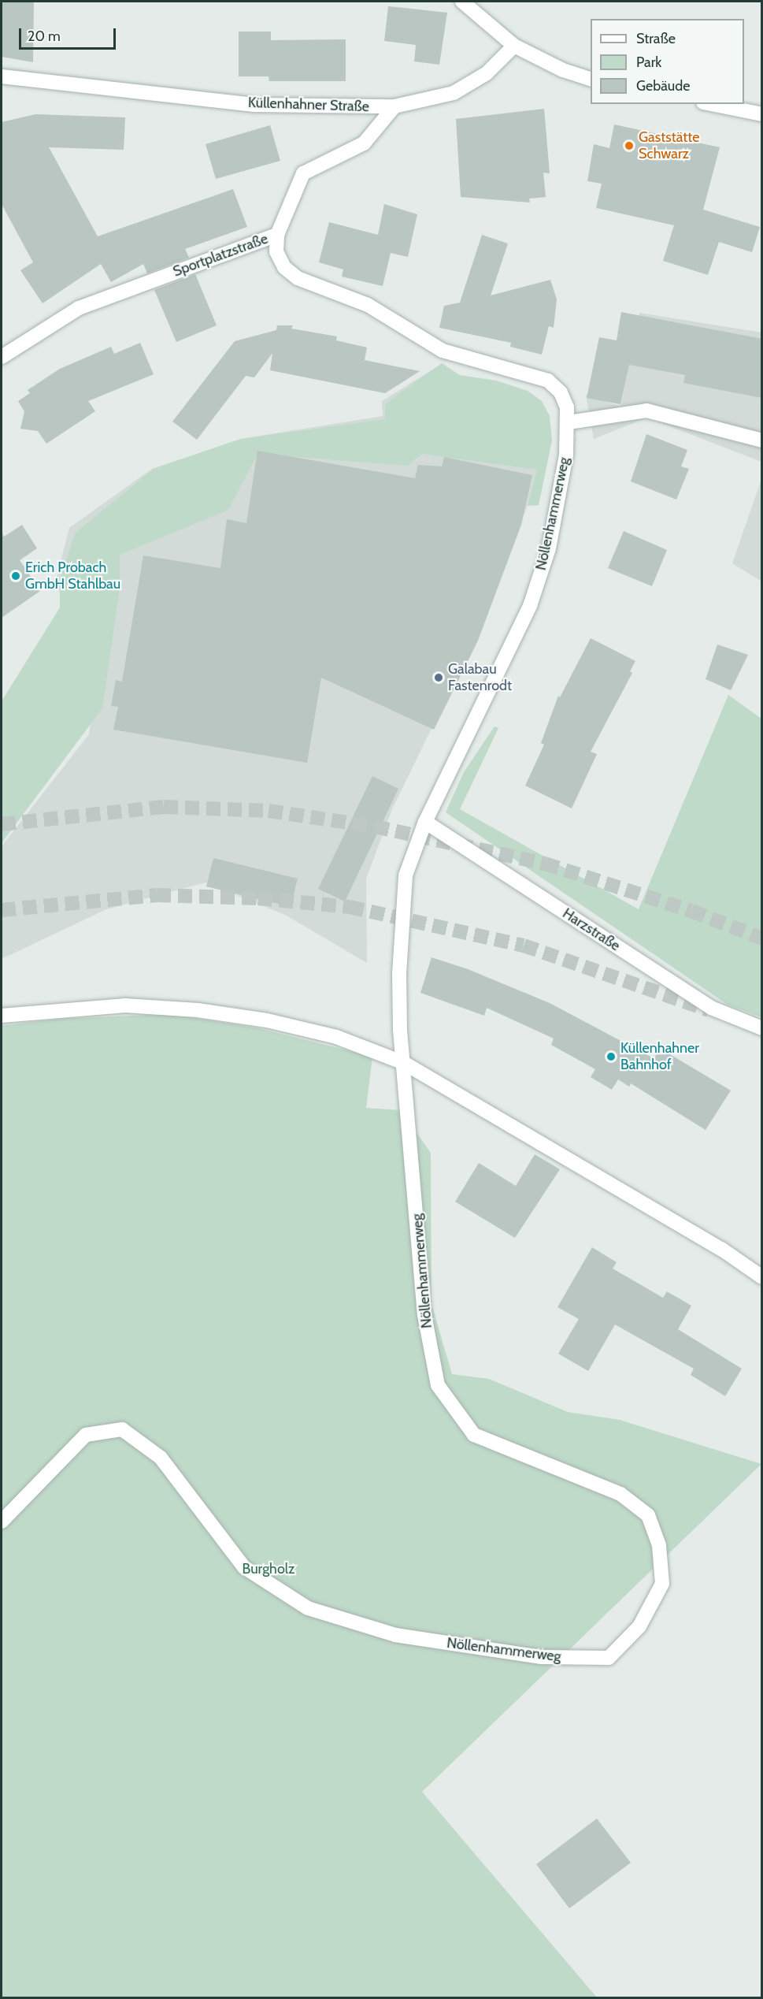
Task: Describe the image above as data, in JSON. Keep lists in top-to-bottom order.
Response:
{
  "streets": {
    "street": [
      "Küllenhahner Straße",
      "Sportplatzstraße",
      "Nöllenhammerweg",
      "Harzstraße"
    ]
  },
  "crossings": [
    ["Küllenhahner Straße", "Sportplatzstraße"],
    ["Sportplatzstraße", "Nöllenhammerweg"],
    ["Nöllenhammerweg", "Harzstraße"]
  ],
  "parks": ["Burgholz"],
  "places": [
    "Gaststätte Schwarz",
    "Erich Probach GmbH Stahlbau",
    "Galabau Fastenrodt",
    "Küllenhahner Bahnhof"
  ],
  "legend": ["Straße", "Park", "Gebäude"],
  "scale_bar": "20 m"
}
